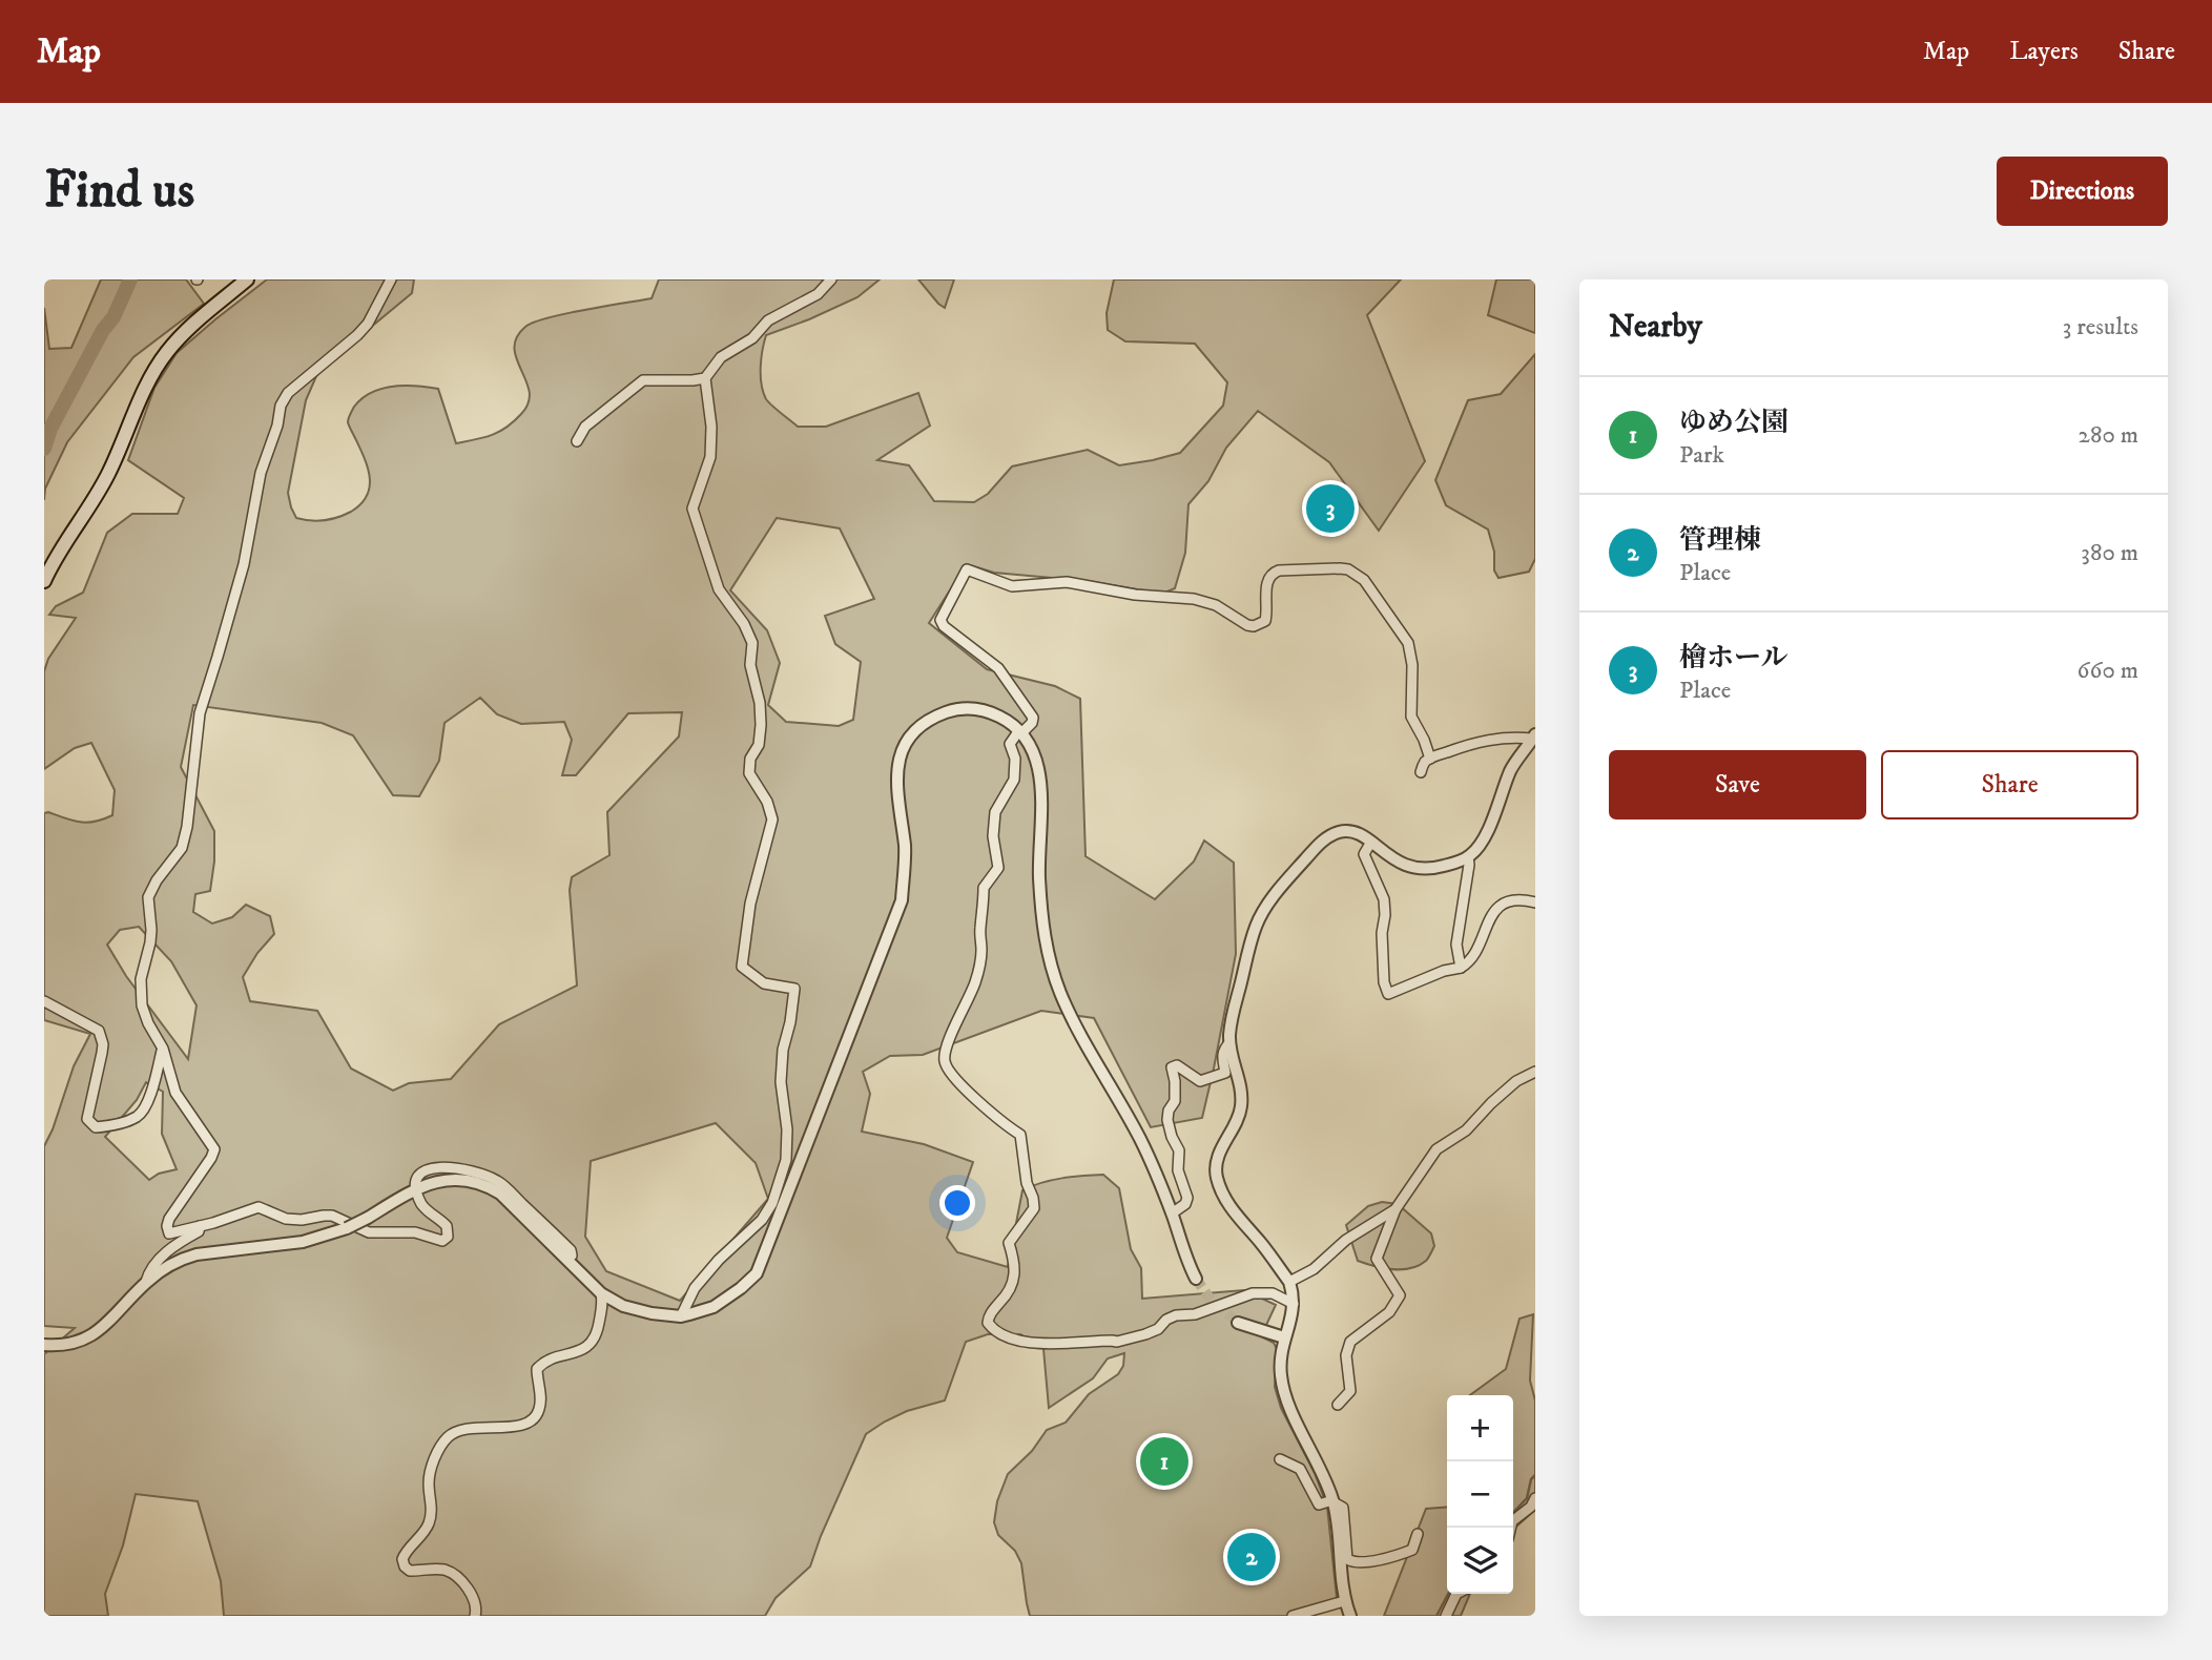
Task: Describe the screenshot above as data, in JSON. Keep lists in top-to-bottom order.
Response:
{
  "page": {
    "header": "Map",
    "nav": ["Map", "Layers", "Share"],
    "buttons": [
      "Directions",
      ["Save", "Share"]
    ],
    "title": "Find us",
    "heading": ["Nearby", "3 results"],
    "list": [
      {
        "mark": "1",
        "name": "ゆめ公園",
        "note": "Park",
        "value": "280 m"
      },
      {
        "mark": "2",
        "name": "管理棟",
        "note": "Place",
        "value": "380 m"
      },
      {
        "mark": "3",
        "name": "檜ホール",
        "note": "Place",
        "value": "660 m"
      }
    ],
    "pins": ["3", "1", "2"],
    "map_buttons": ["+", "−"]
  }
}
